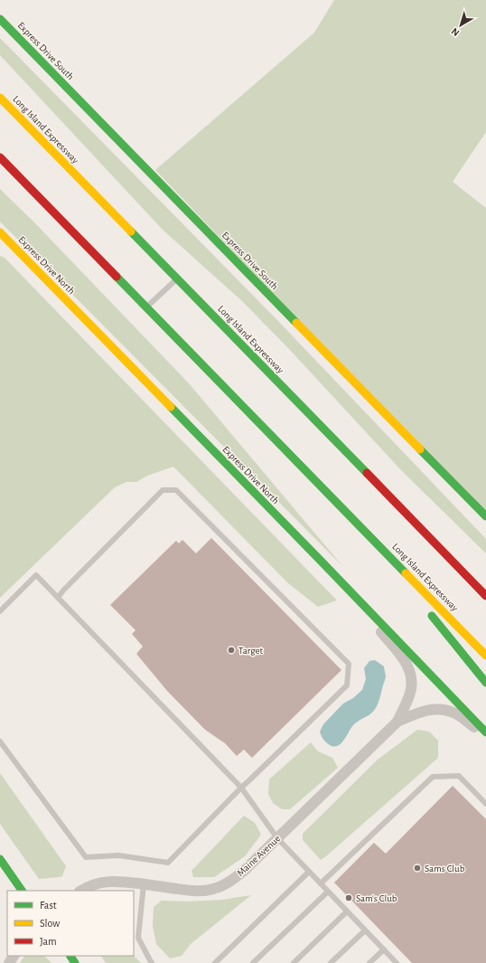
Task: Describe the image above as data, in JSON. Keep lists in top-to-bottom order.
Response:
{
  "streets": {
    "main road": ["Express Drive South", "Long Island Expressway", "Express Drive North"],
    "street": ["Maine Avenue"]
  },
  "places": ["Target", "Sams Club", "Sam's Club"],
  "legend": ["Fast", "Slow", "Jam"],
  "north": "bottom left"
}
